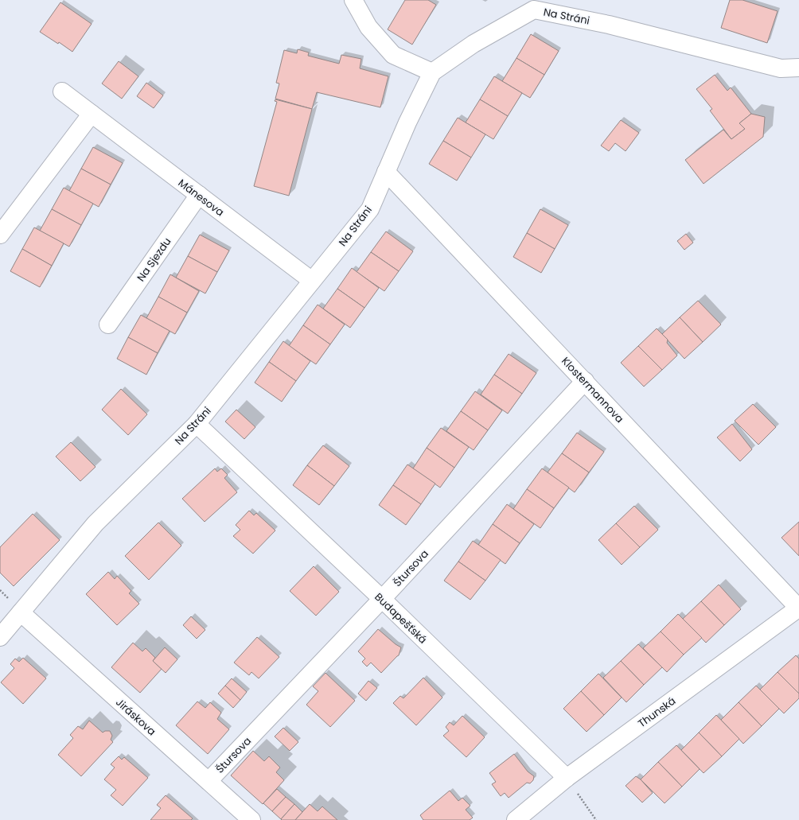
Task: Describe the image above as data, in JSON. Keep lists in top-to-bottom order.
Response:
{
  "streets": {
    "street": [
      "Na Stráni",
      "Mánesova",
      "Na Sjezdu",
      "Klostermannova",
      "Štursova",
      "Budapešťská",
      "Thunská",
      "Jiráskova"
    ]
  },
  "crossings": [
    ["Na Stráni", "Mánesova"],
    ["Na Stráni", "Klostermannova"],
    ["Na Stráni", "Budapešťská"],
    ["Na Stráni", "Jiráskova"],
    ["Mánesova", "Na Sjezdu"],
    ["Klostermannova", "Štursova"],
    ["Klostermannova", "Thunská"],
    ["Štursova", "Budapešťská"],
    ["Štursova", "Jiráskova"],
    ["Budapešťská", "Thunská"]
  ]
}
